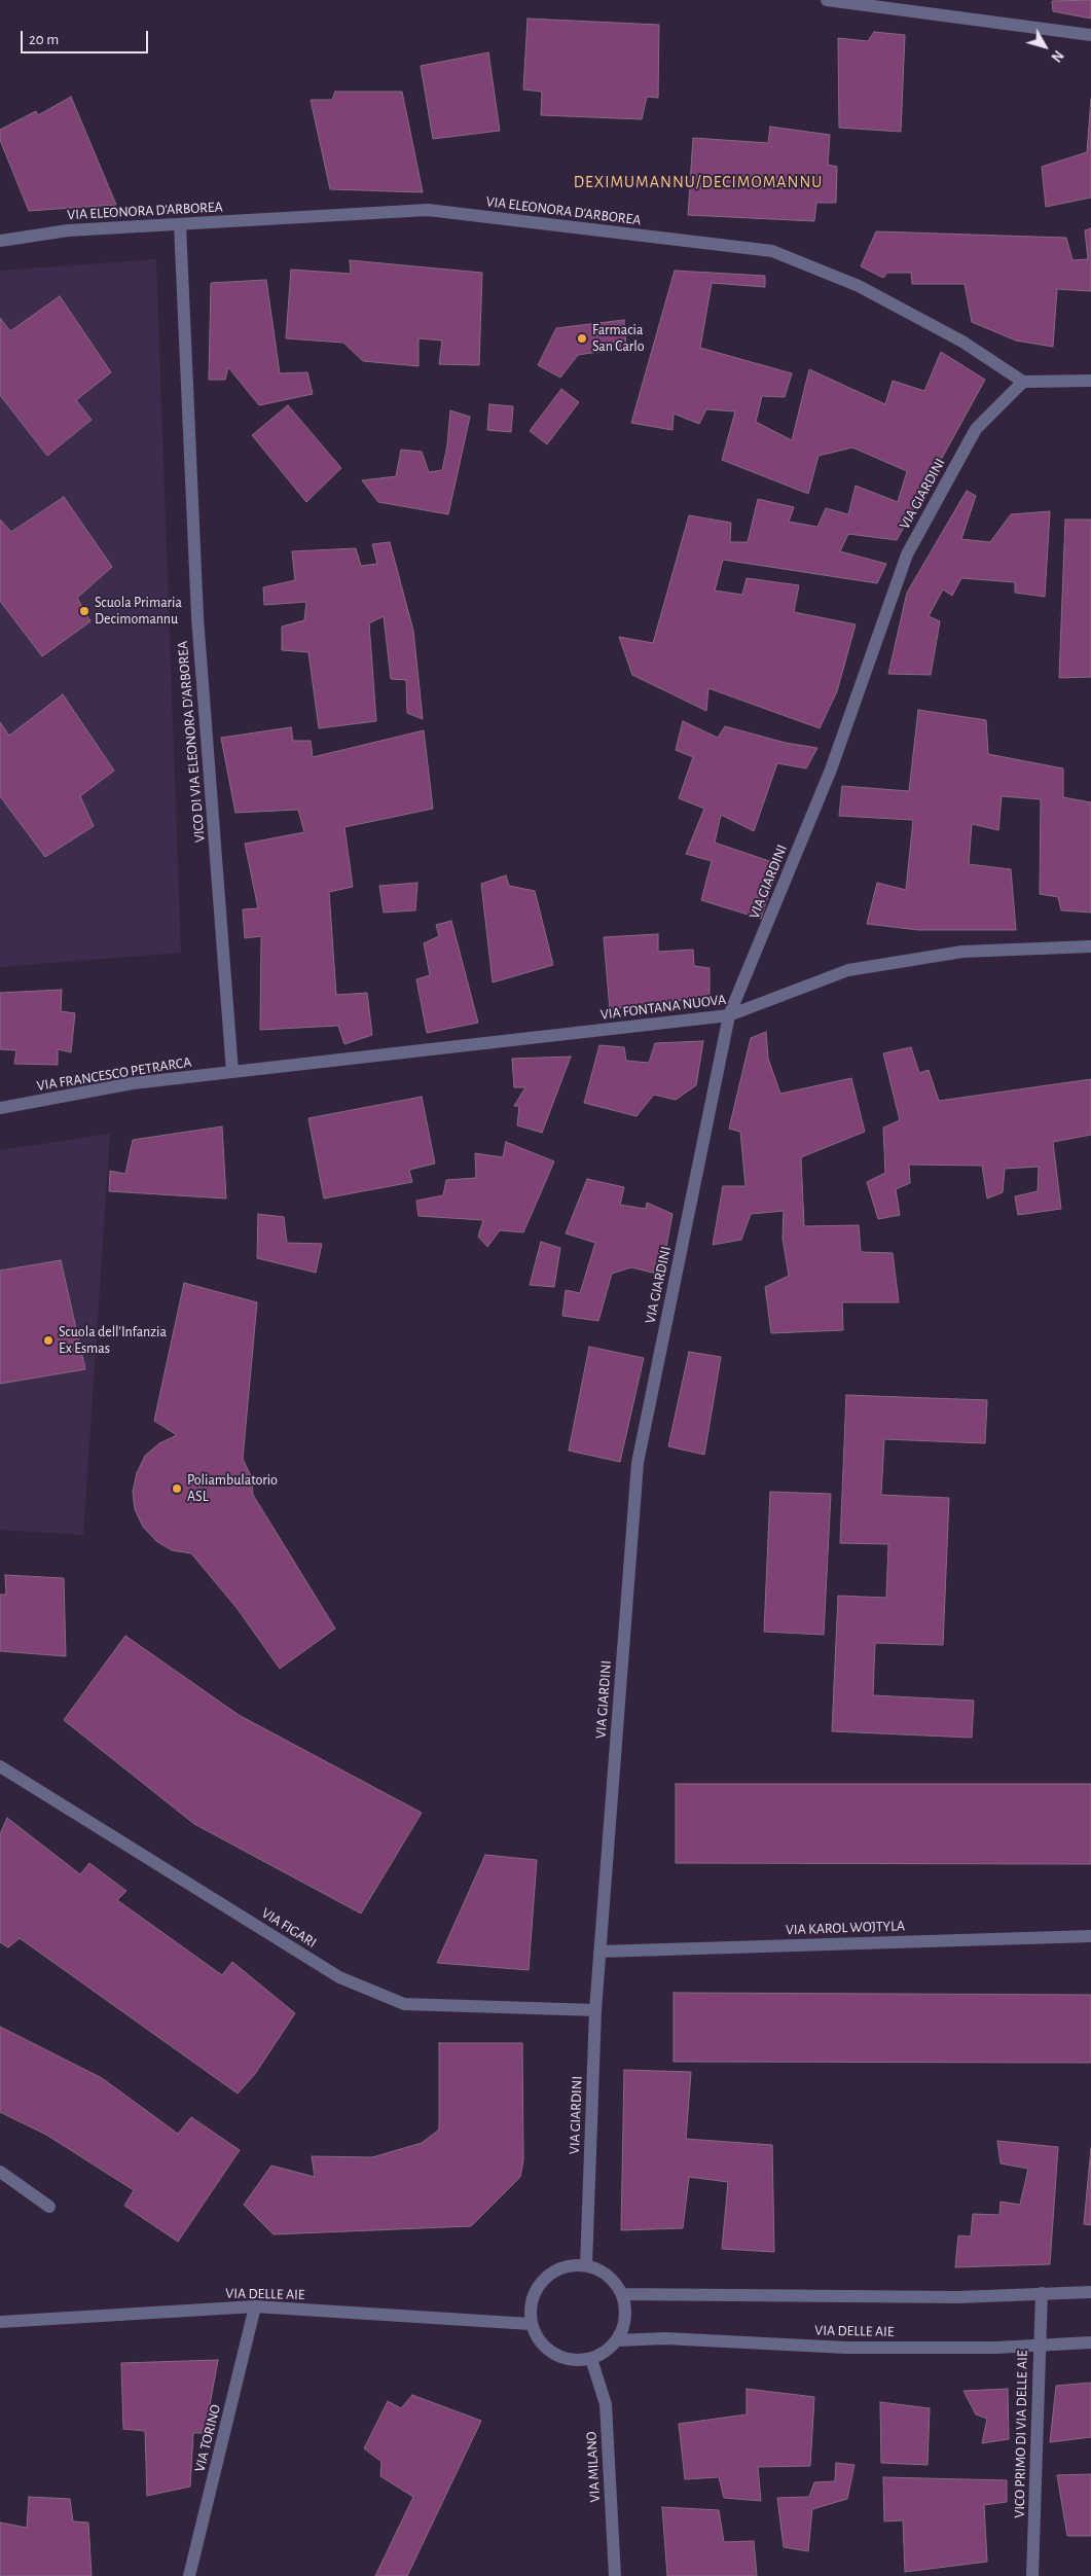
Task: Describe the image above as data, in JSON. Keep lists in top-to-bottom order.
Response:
{
  "streets": {
    "street": [
      "VIA ELEONORA D'ARBOREA",
      "VIA GIARDINI",
      "VICO DI VIA ELEONORA D'ARBOREA",
      "VIA FONTANA NUOVA",
      "VIA FRANCESCO PETRARCA",
      "VIA FIGARI",
      "VIA KAROL WOJTYLA",
      "VIA DELLE AIE",
      "VICO PRIMO DI VIA DELLE AIE",
      "VIA TORINO",
      "VIA MILANO"
    ]
  },
  "crossings": [
    ["VIA ELEONORA D'ARBOREA", "VIA GIARDINI"],
    ["VIA ELEONORA D'ARBOREA", "VICO DI VIA ELEONORA D'ARBOREA"],
    ["VIA GIARDINI", "VIA FONTANA NUOVA"],
    ["VIA GIARDINI", "VIA FIGARI"],
    ["VIA GIARDINI", "VIA KAROL WOJTYLA"],
    ["VIA GIARDINI", "VIA DELLE AIE"],
    ["VIA GIARDINI", "VIA MILANO"],
    ["VICO DI VIA ELEONORA D'ARBOREA", "VIA FONTANA NUOVA"],
    ["VICO DI VIA ELEONORA D'ARBOREA", "VIA FRANCESCO PETRARCA"],
    ["VIA FONTANA NUOVA", "VIA FRANCESCO PETRARCA"],
    ["VIA DELLE AIE", "VICO PRIMO DI VIA DELLE AIE"],
    ["VIA DELLE AIE", "VIA TORINO"],
    ["VIA DELLE AIE", "VIA MILANO"]
  ],
  "districts": ["DEXIMUMANNU/DECIMOMANNU"],
  "places": [
    "Farmacia San Carlo",
    "Scuola Primaria Decimomannu",
    "Scuola dell'Infanzia Ex Esmas",
    "Poliambulatorio ASL"
  ],
  "scale_bar": "20 m",
  "north": "bottom right"
}
